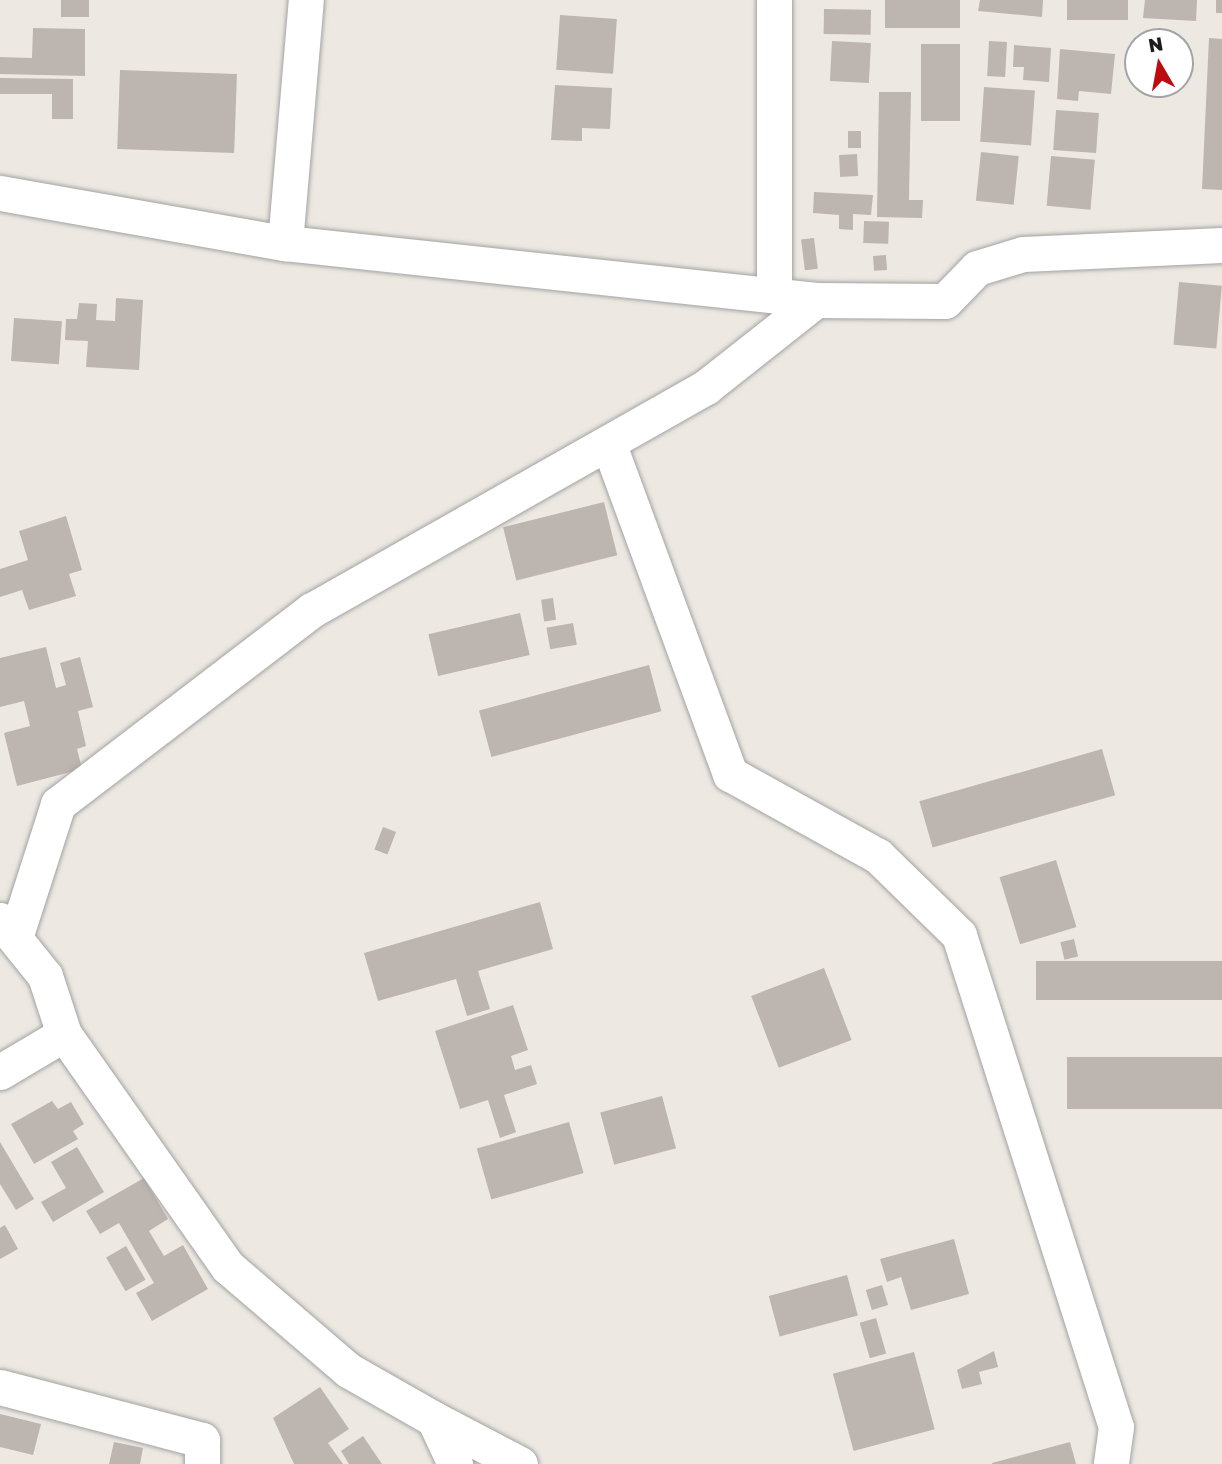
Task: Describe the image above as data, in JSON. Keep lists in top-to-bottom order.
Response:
{
  "north": "top"
}
